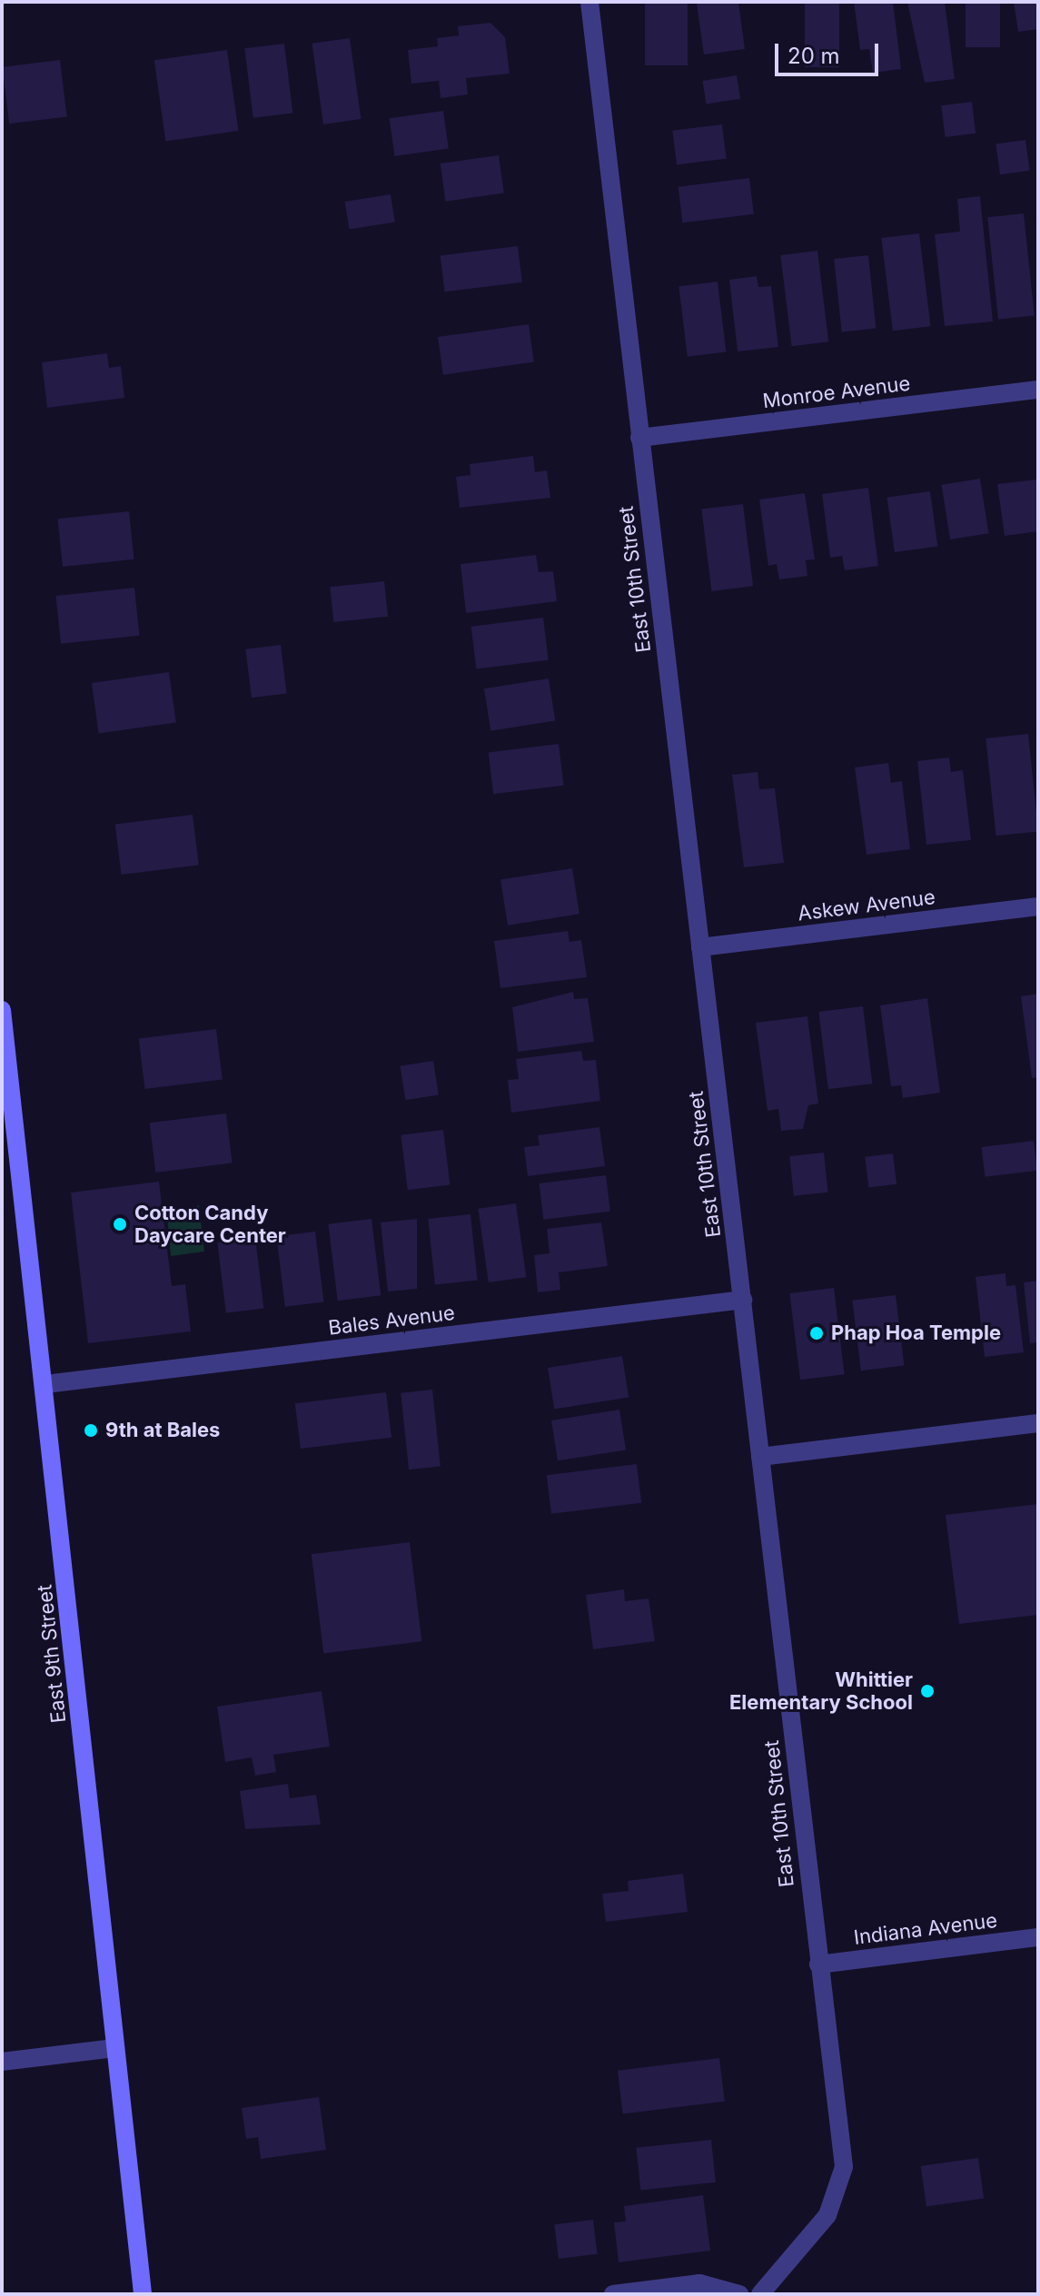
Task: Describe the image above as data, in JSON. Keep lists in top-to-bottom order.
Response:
{
  "streets": {
    "main road": ["East 9th Street"],
    "street": [
      "Monroe Avenue",
      "East 10th Street",
      "Askew Avenue",
      "Bales Avenue",
      "Indiana Avenue"
    ]
  },
  "crossings": [
    ["Monroe Avenue", "East 10th Street"],
    ["East 10th Street", "Askew Avenue"],
    ["East 10th Street", "Bales Avenue"],
    ["East 10th Street", "Indiana Avenue"],
    ["Bales Avenue", "East 9th Street"]
  ],
  "places": [
    "Cotton Candy Daycare Center",
    "Phap Hoa Temple",
    "9th at Bales",
    "Whittier Elementary School"
  ],
  "scale_bar": "20 m"
}
